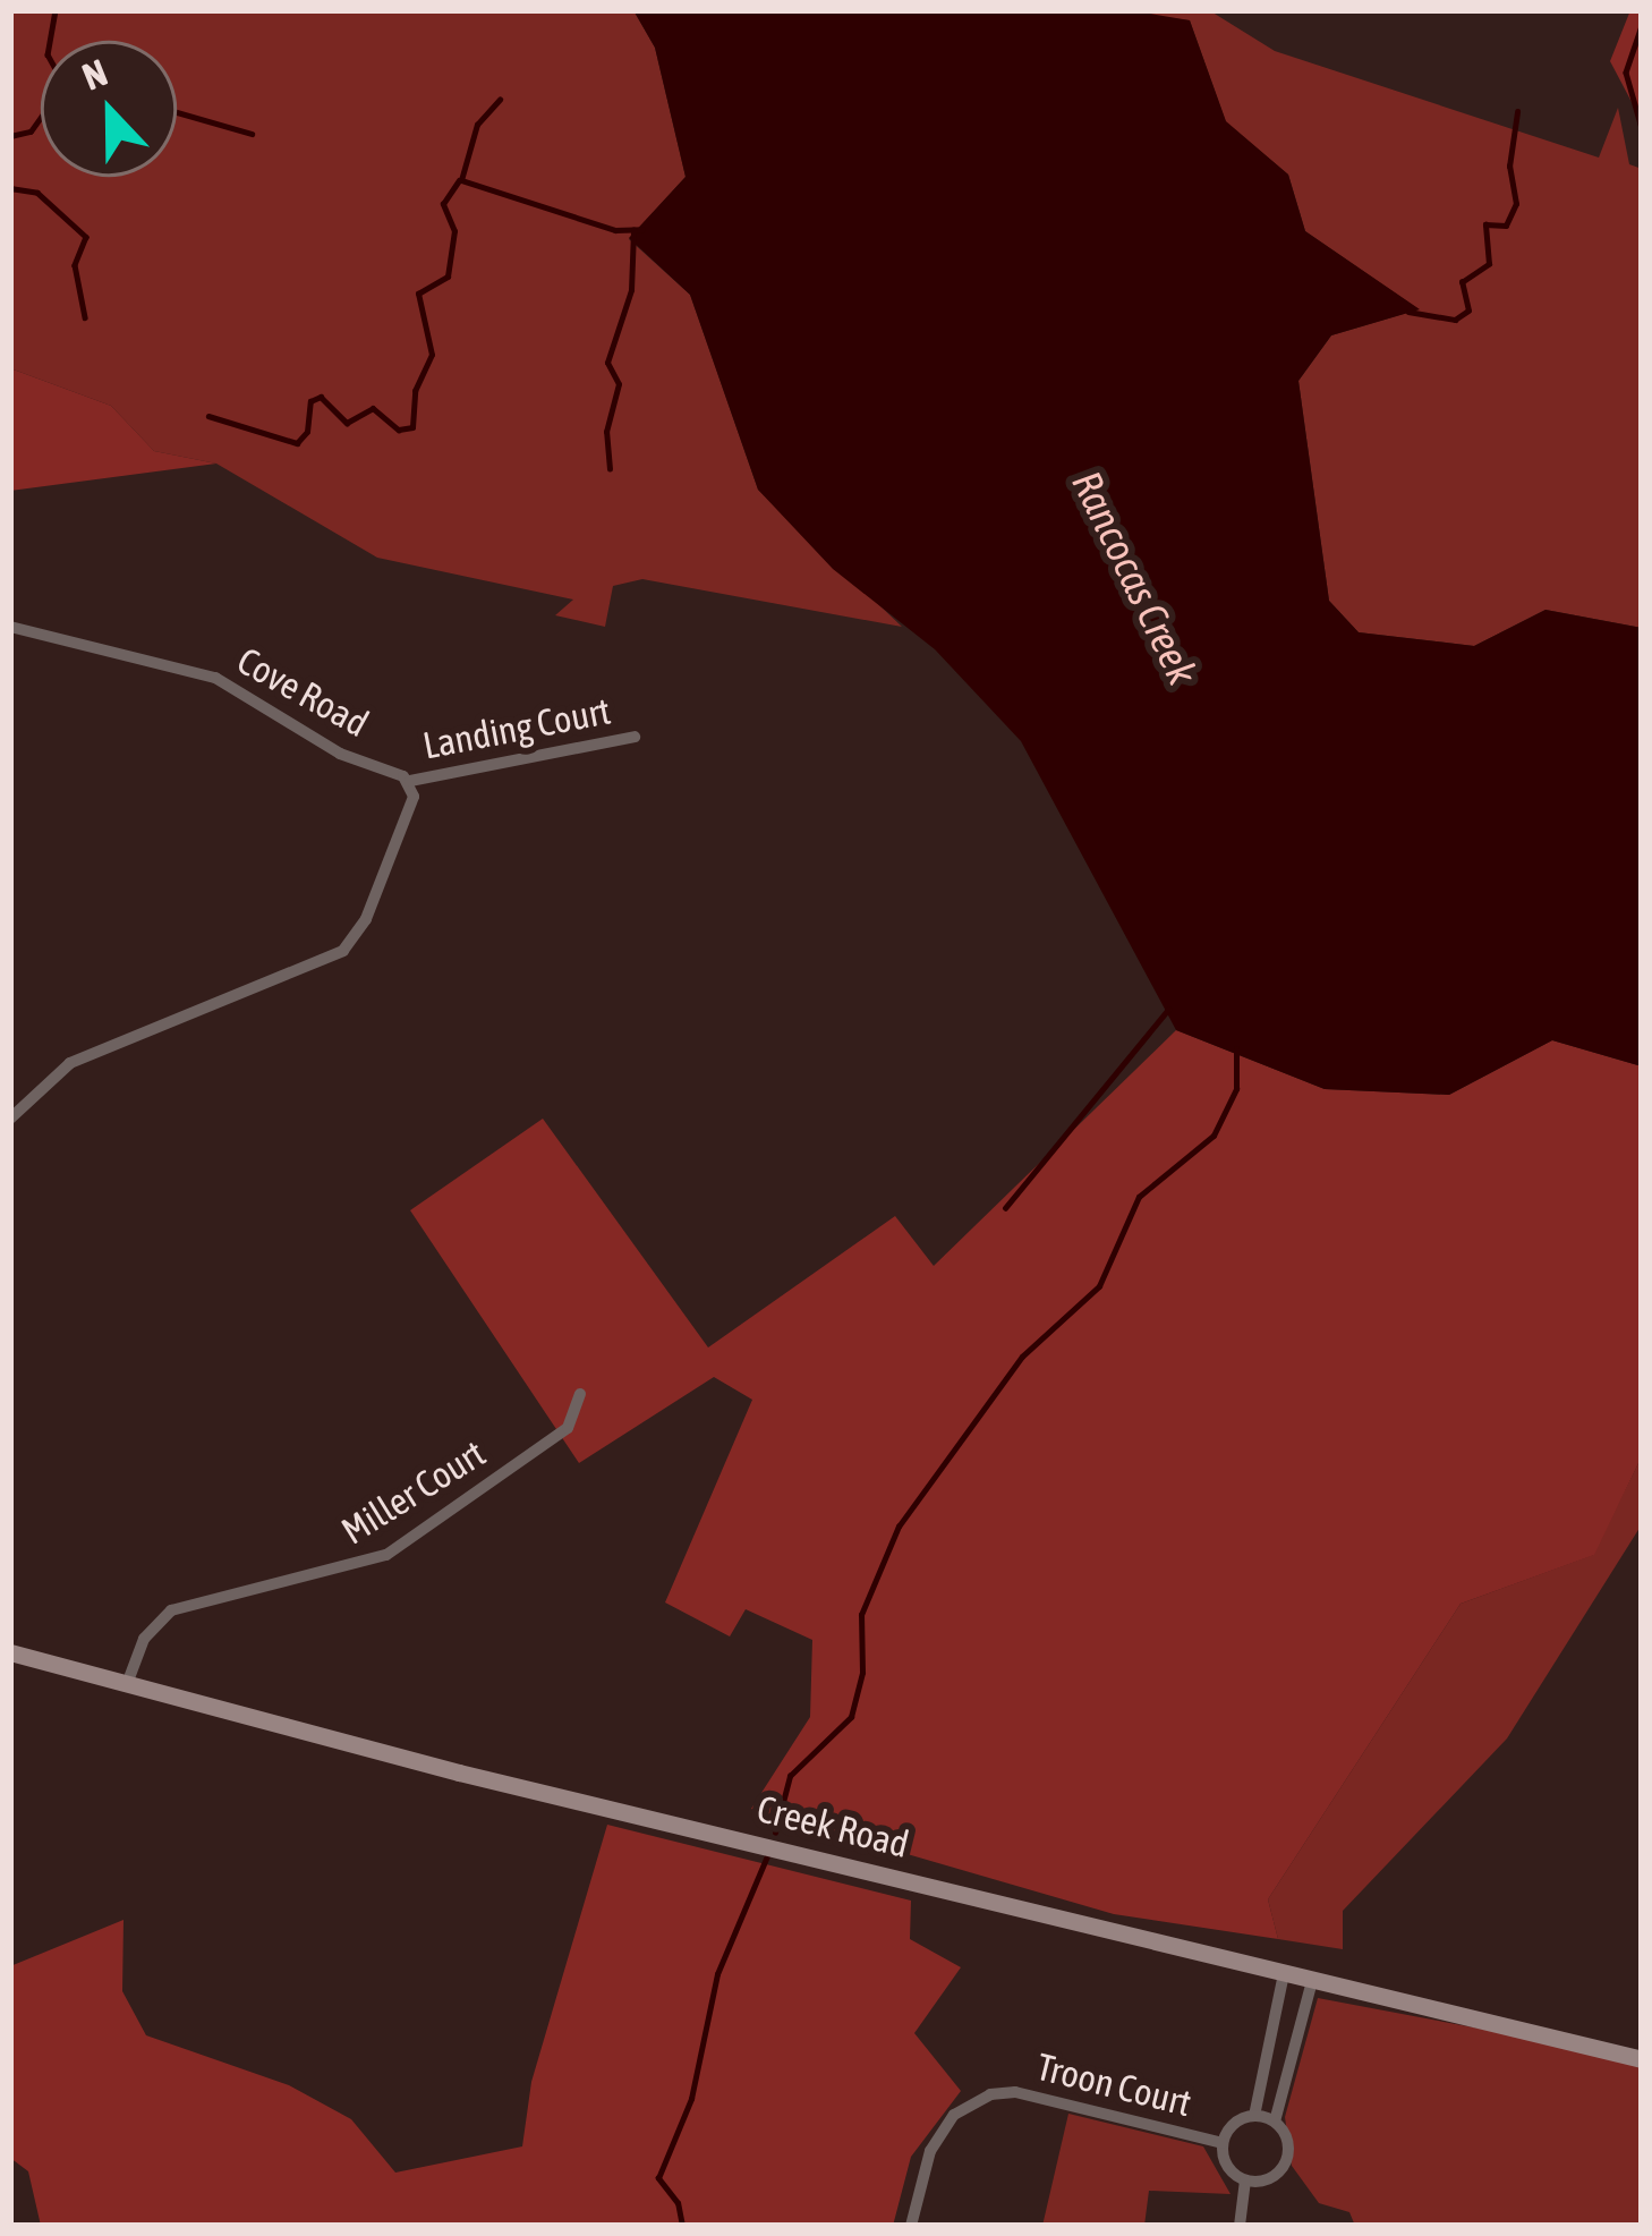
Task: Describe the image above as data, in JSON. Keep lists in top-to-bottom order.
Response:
{
  "streets": {
    "main road": ["Creek Road"],
    "street": [
      "Cove Road",
      "Landing Court",
      "Miller Court",
      "Troon Court"
    ]
  },
  "crossings": [
    ["Cove Road", "Landing Court"],
    ["Miller Court", "Creek Road"]
  ],
  "water": ["Rancocas Creek"],
  "north": "top"
}
